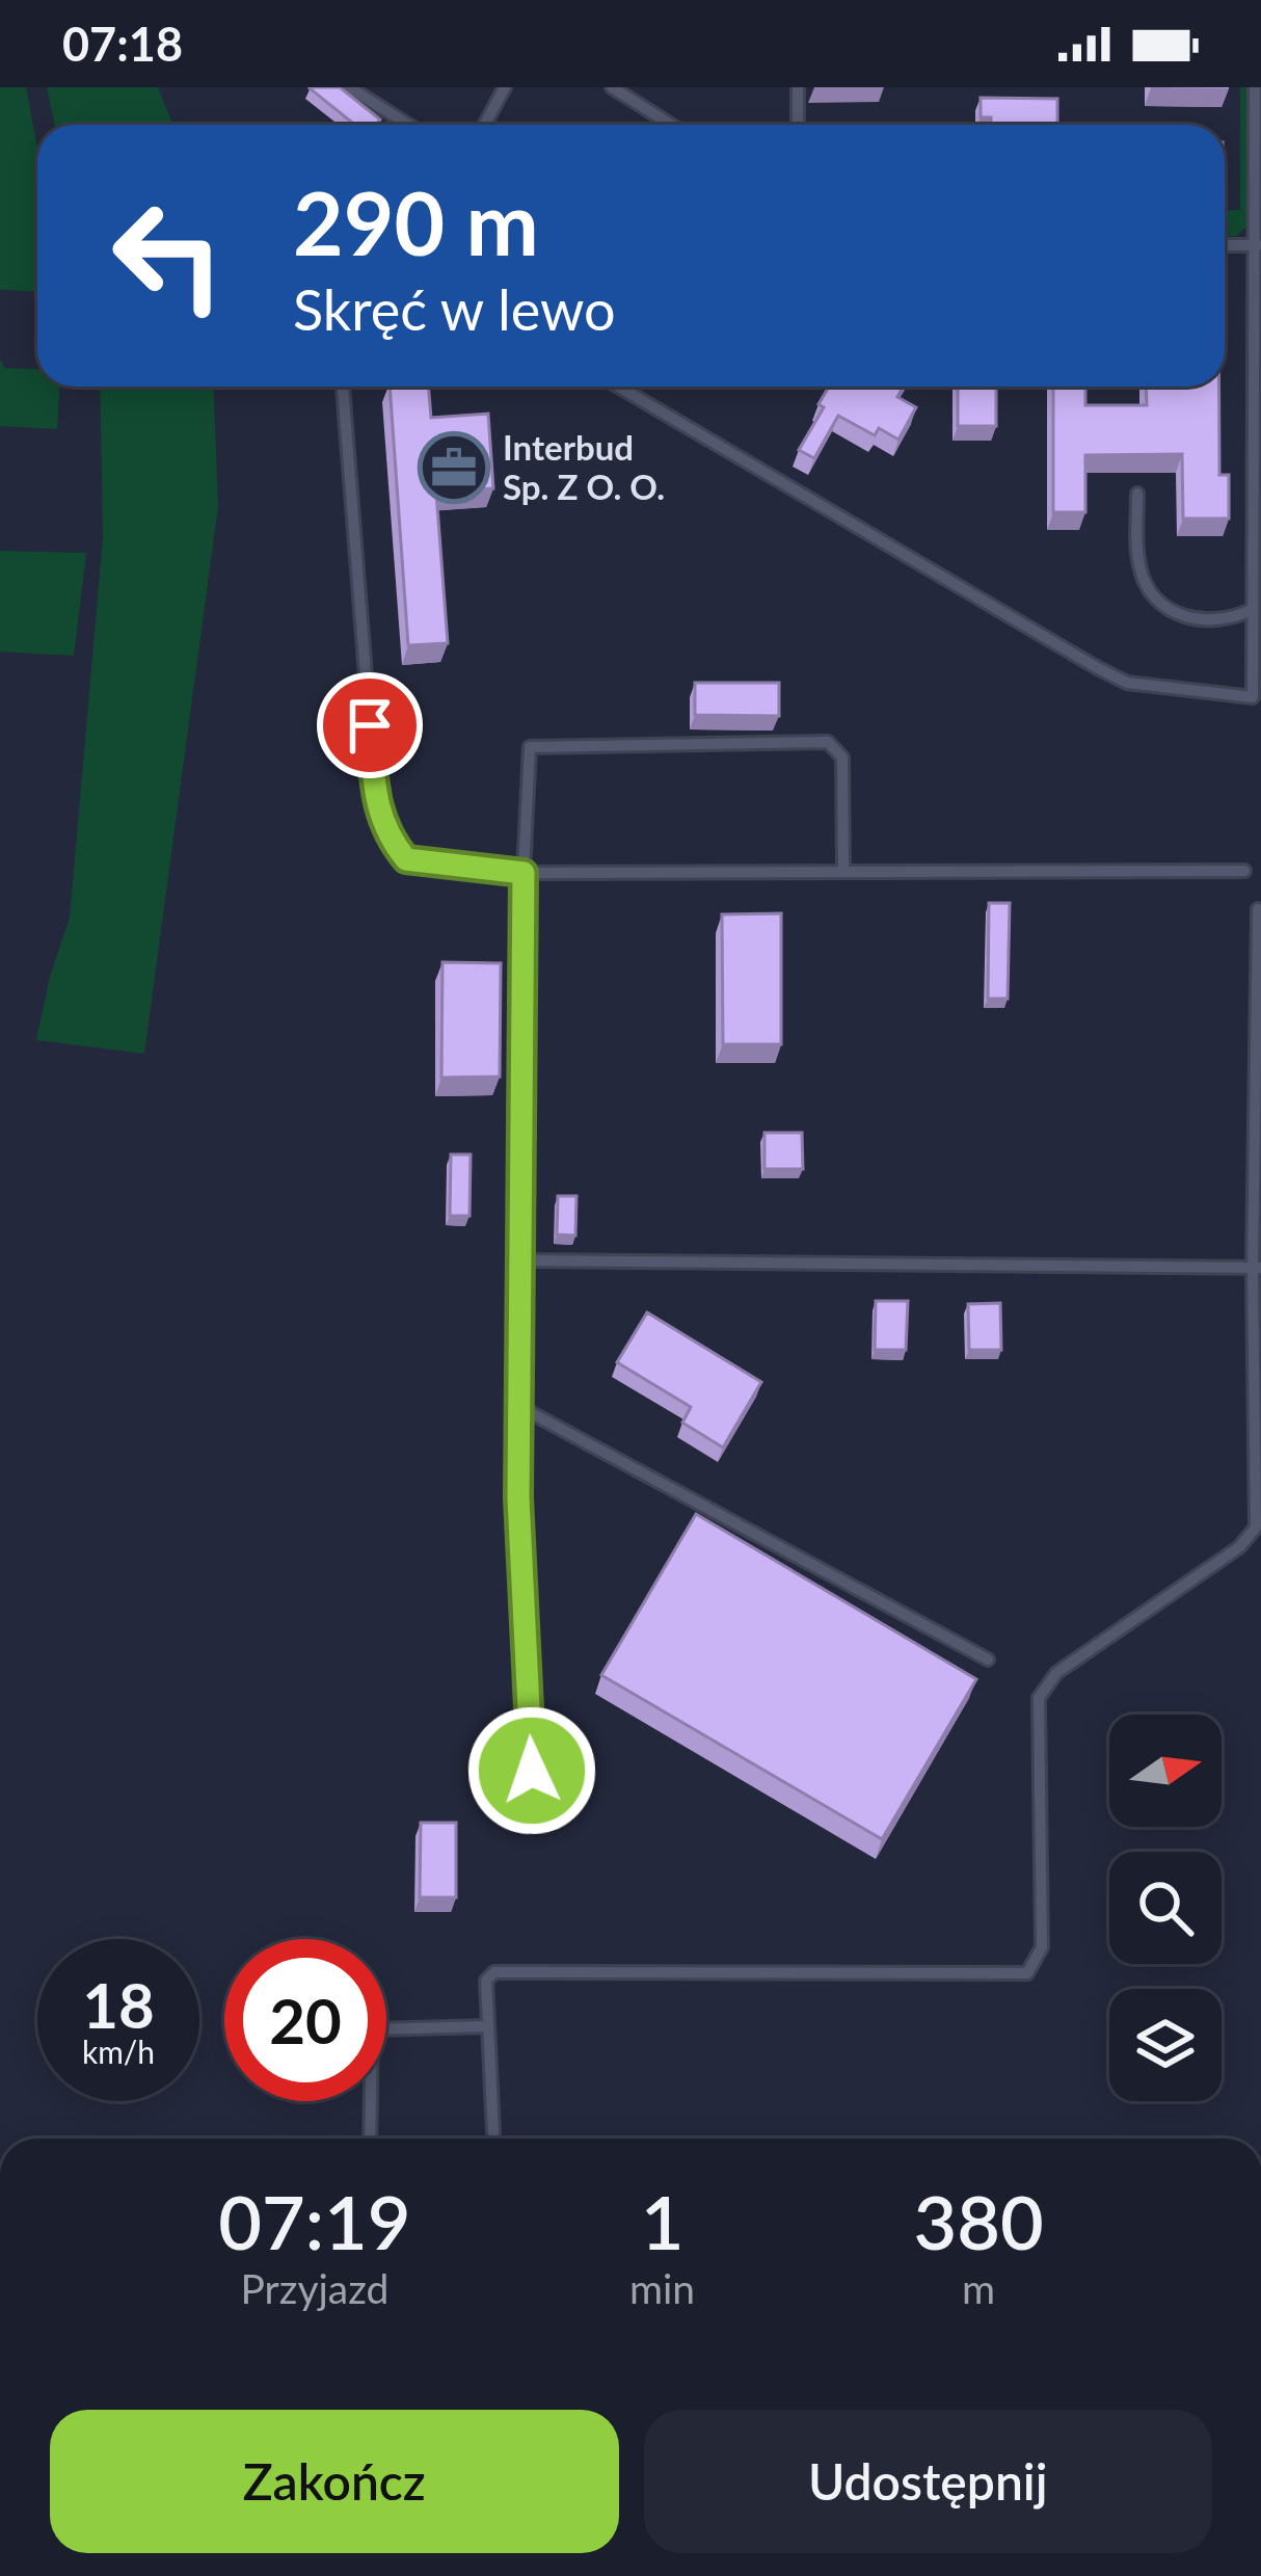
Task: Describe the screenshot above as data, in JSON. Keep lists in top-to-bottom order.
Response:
{
  "places": {
    "office": ["Interbud Sp. Z O. O."]
  },
  "north": "right",
  "page": {
    "status": "07:18",
    "turn": ["290 m", "Skręć w lewo"],
    "speed": "18 km/h",
    "limit": "20",
    "eta": [
      "07:19",
      "Przyjazd",
      "1",
      "min",
      "380",
      "m"
    ],
    "buttons": ["Zakończ", "Udostępnij"]
  }
}
